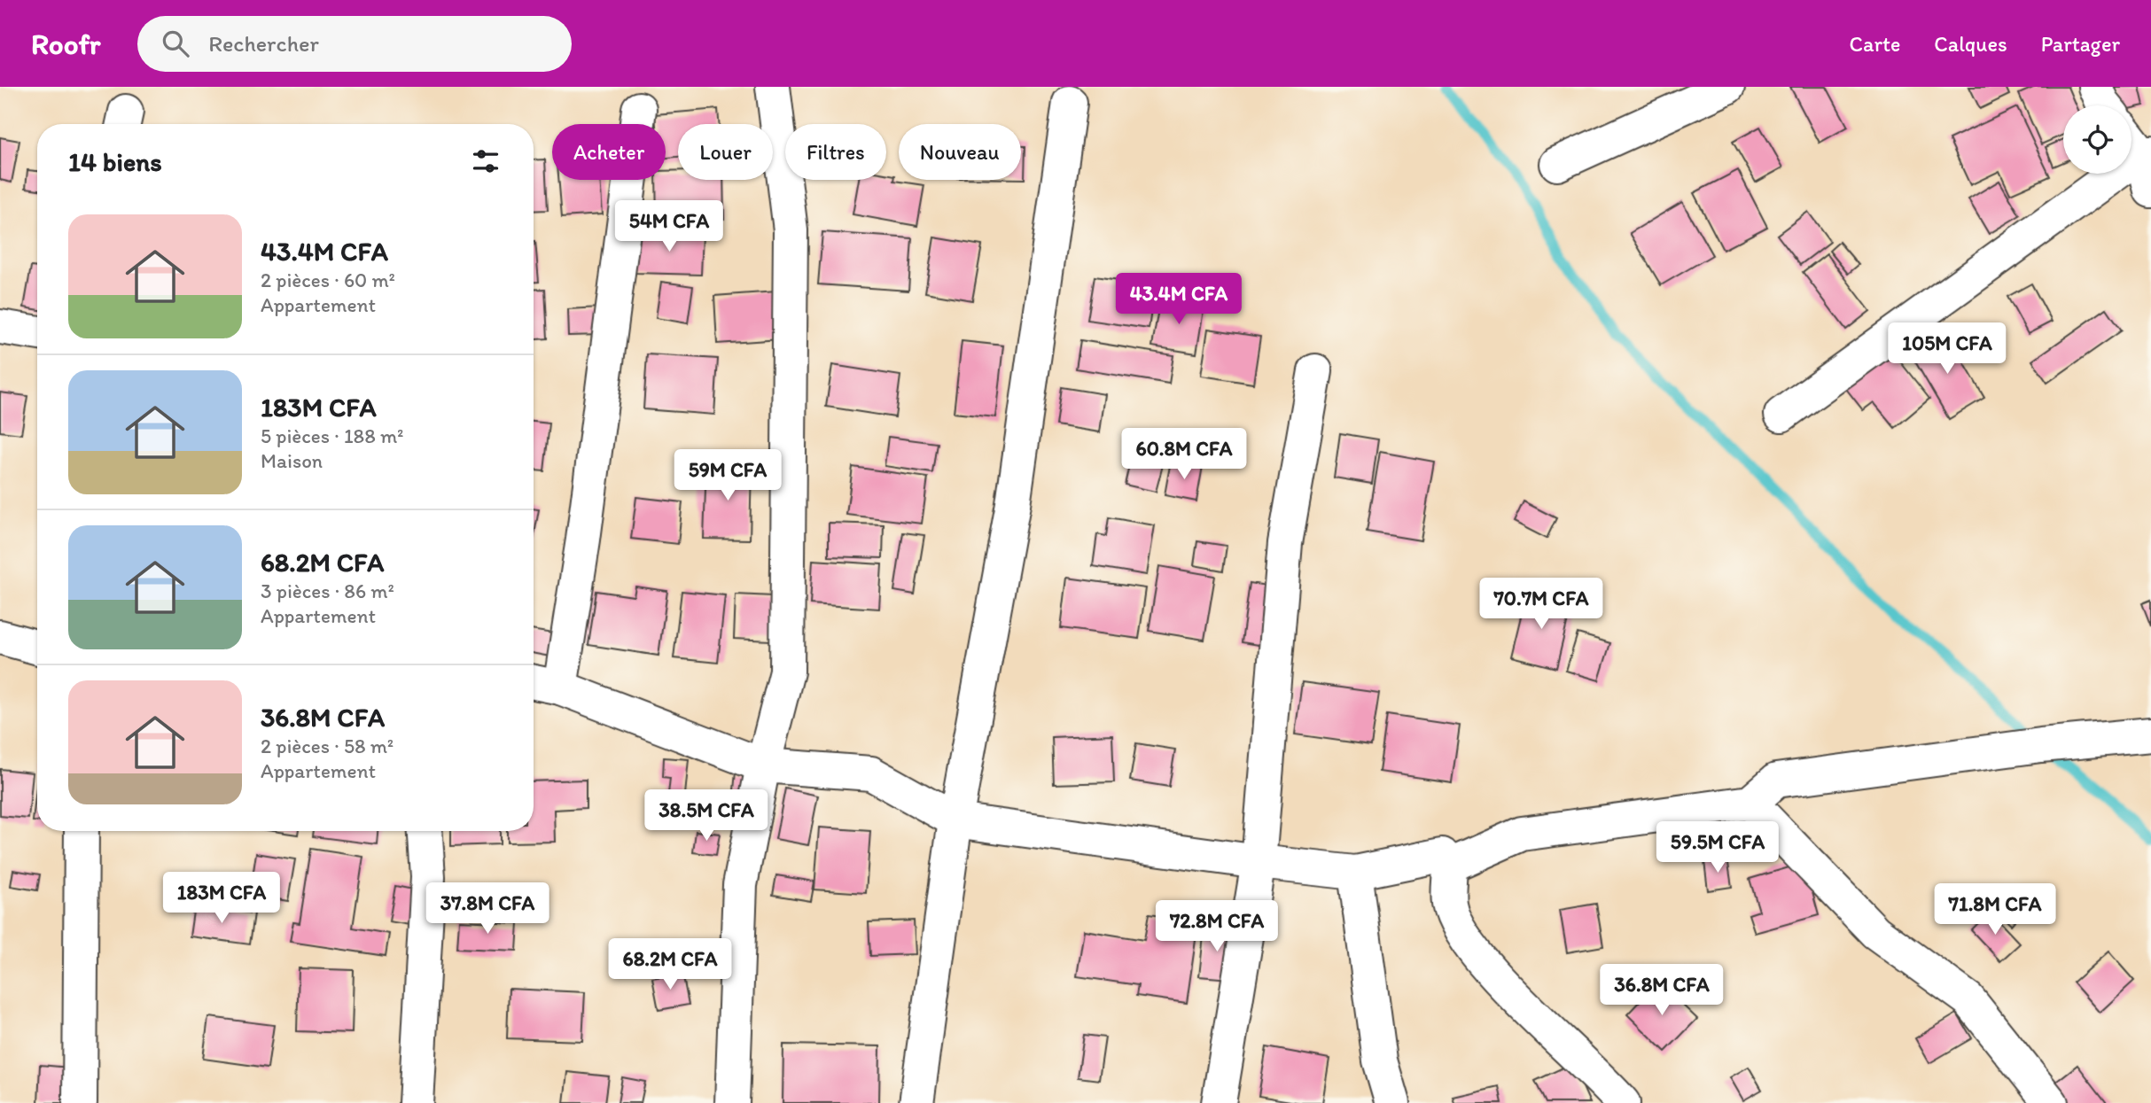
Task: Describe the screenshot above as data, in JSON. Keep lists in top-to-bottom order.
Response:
{
  "page": {
    "header": "Roofr",
    "search": "Rechercher",
    "nav": ["Carte", "Calques", "Partager"],
    "chip": [
      "Acheter",
      "Louer",
      "Filtres",
      "Nouveau"
    ],
    "heading": "14 biens",
    "list": [
      {
        "name": "43.4M CFA",
        "note": "2 pièces · 60 m² · Appartement"
      },
      {
        "name": "183M CFA",
        "note": "5 pièces · 188 m² · Maison"
      },
      {
        "name": "68.2M CFA",
        "note": "3 pièces · 86 m² · Appartement"
      },
      {
        "name": "36.8M CFA",
        "note": "2 pièces · 58 m² · Appartement"
      }
    ],
    "price": [
      "54M CFA",
      "43.4M CFA",
      "105M CFA",
      "60.8M CFA",
      "59M CFA",
      "70.7M CFA",
      "38.5M CFA",
      "59.5M CFA",
      "183M CFA",
      "37.8M CFA",
      "71.8M CFA",
      "72.8M CFA",
      "68.2M CFA",
      "36.8M CFA"
    ]
  }
}
